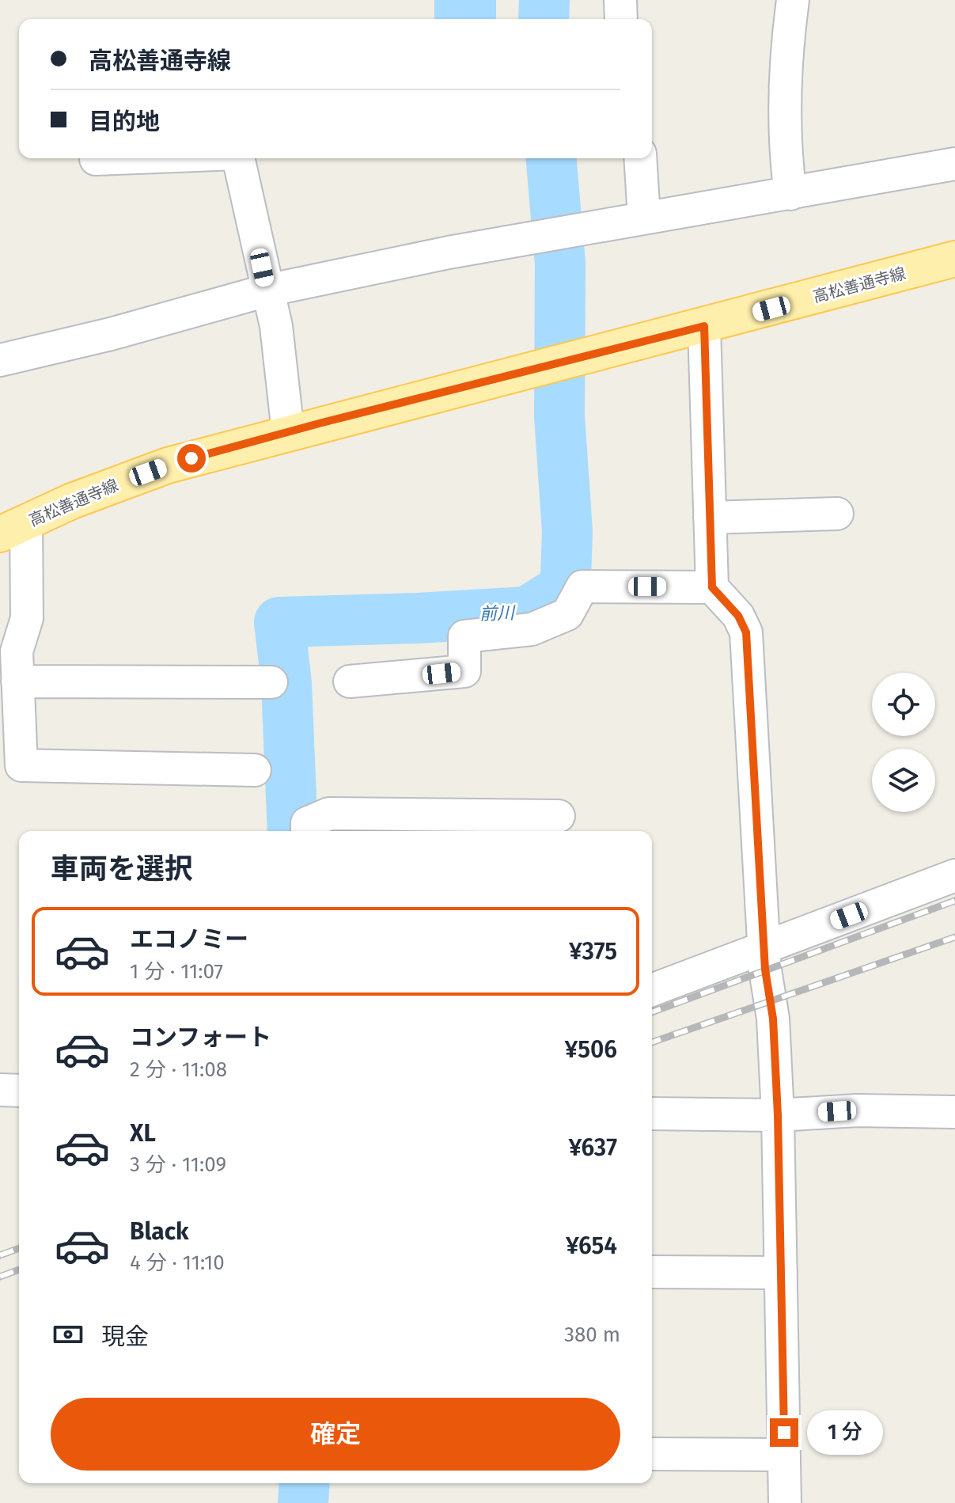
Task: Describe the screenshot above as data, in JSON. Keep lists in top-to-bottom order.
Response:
{
  "streets": {
    "main road": ["高松善通寺線"]
  },
  "water": ["前川"],
  "page": {
    "banner": ["高松善通寺線", "目的地"],
    "heading": "車両を選択",
    "list": [
      {
        "name": "エコノミー",
        "note": "1 分 · 11:07",
        "value": "¥375"
      },
      {
        "name": "コンフォート",
        "note": "2 分 · 11:08",
        "value": "¥506"
      },
      {
        "name": "XL",
        "note": "3 分 · 11:09",
        "value": "¥637"
      },
      {
        "name": "Black",
        "note": "4 分 · 11:10",
        "value": "¥654"
      }
    ],
    "pay": ["現金", "380 m"],
    "buttons": "確定",
    "bubble": "1 分"
  }
}
